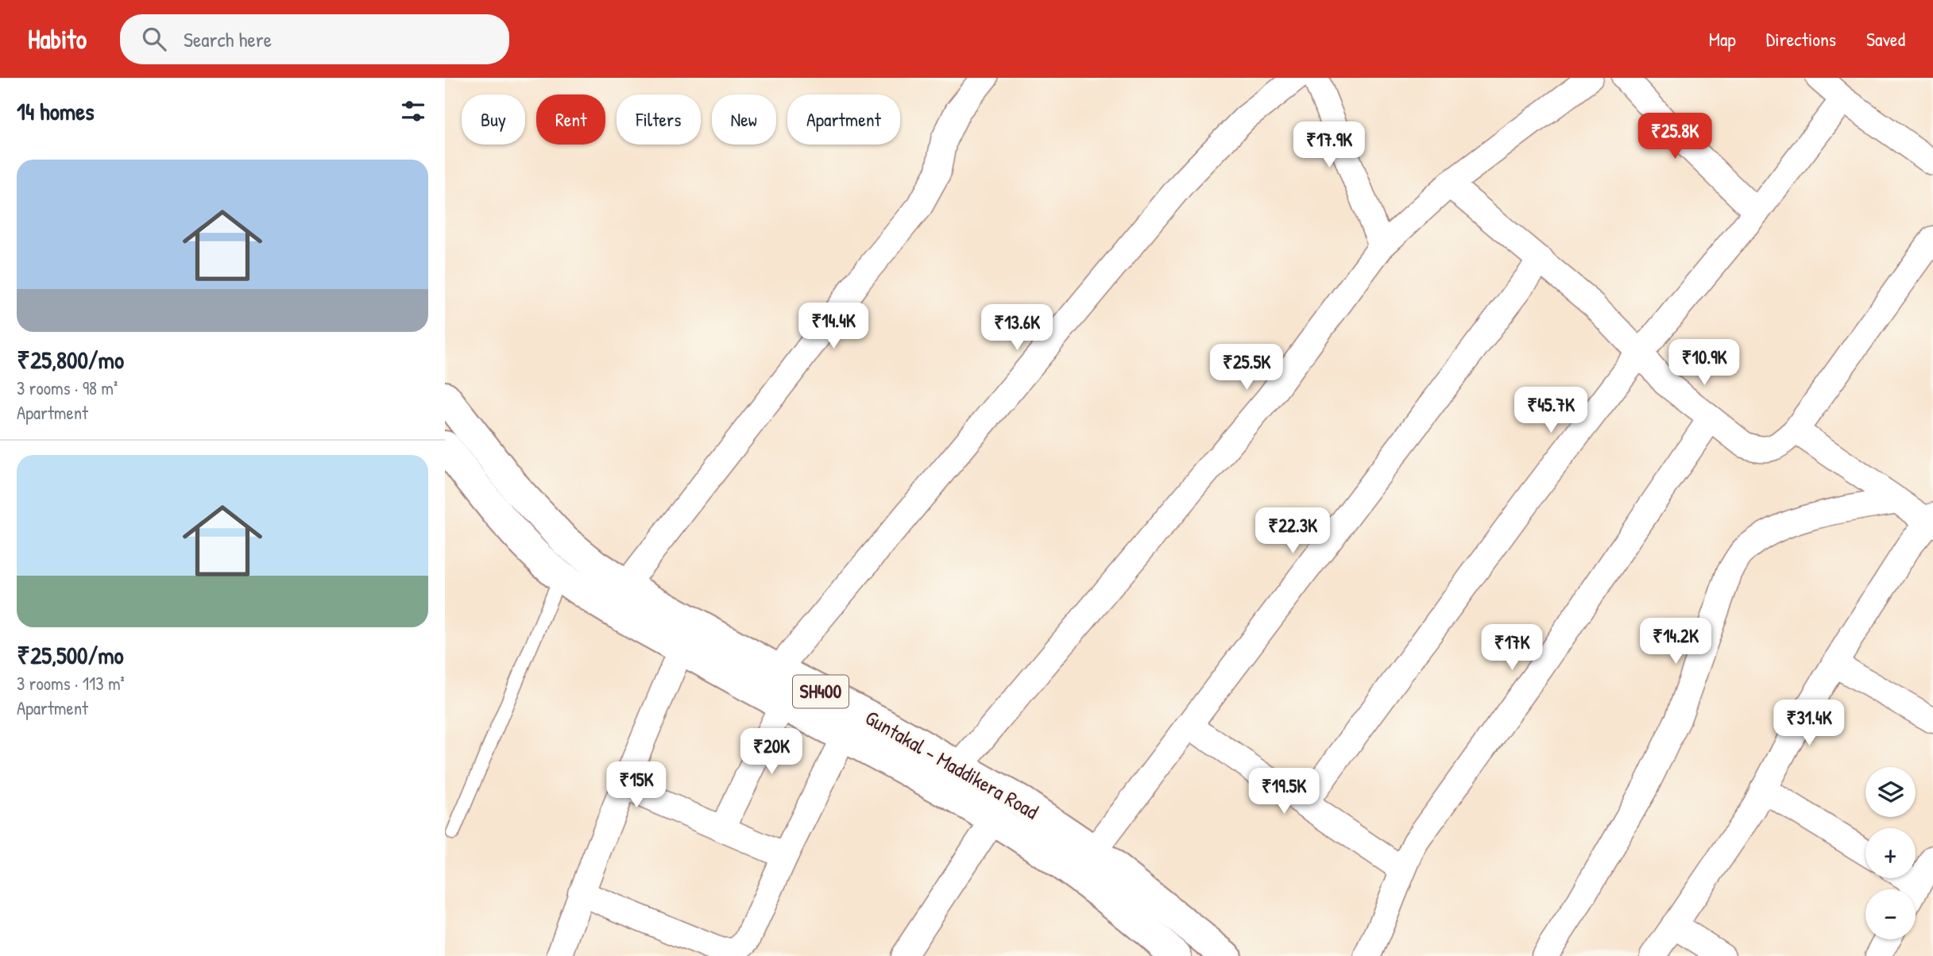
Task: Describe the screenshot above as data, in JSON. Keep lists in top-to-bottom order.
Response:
{
  "streets": {
    "main road": ["SH400", "Guntakal - Maddikera Road"]
  },
  "page": {
    "header": "Habito",
    "search": "Search here",
    "nav": ["Map", "Directions", "Saved"],
    "heading": "14 homes",
    "chip": [
      "Buy",
      "Rent",
      "Filters",
      "New",
      "Apartment"
    ],
    "price": [
      "₹25.8K",
      "₹17.9K",
      "₹14.4K",
      "₹13.6K",
      "₹10.9K",
      "₹25.5K",
      "₹45.7K",
      "₹22.3K",
      "₹14.2K",
      "₹17K",
      "₹31.4K",
      "₹20K",
      "₹15K",
      "₹19.5K"
    ],
    "list": [
      {
        "name": "₹25,800/mo",
        "note": "3 rooms · 98 m² · Apartment"
      },
      {
        "name": "₹25,500/mo",
        "note": "3 rooms · 113 m² · Apartment"
      }
    ],
    "map_buttons": ["+", "−"]
  }
}
